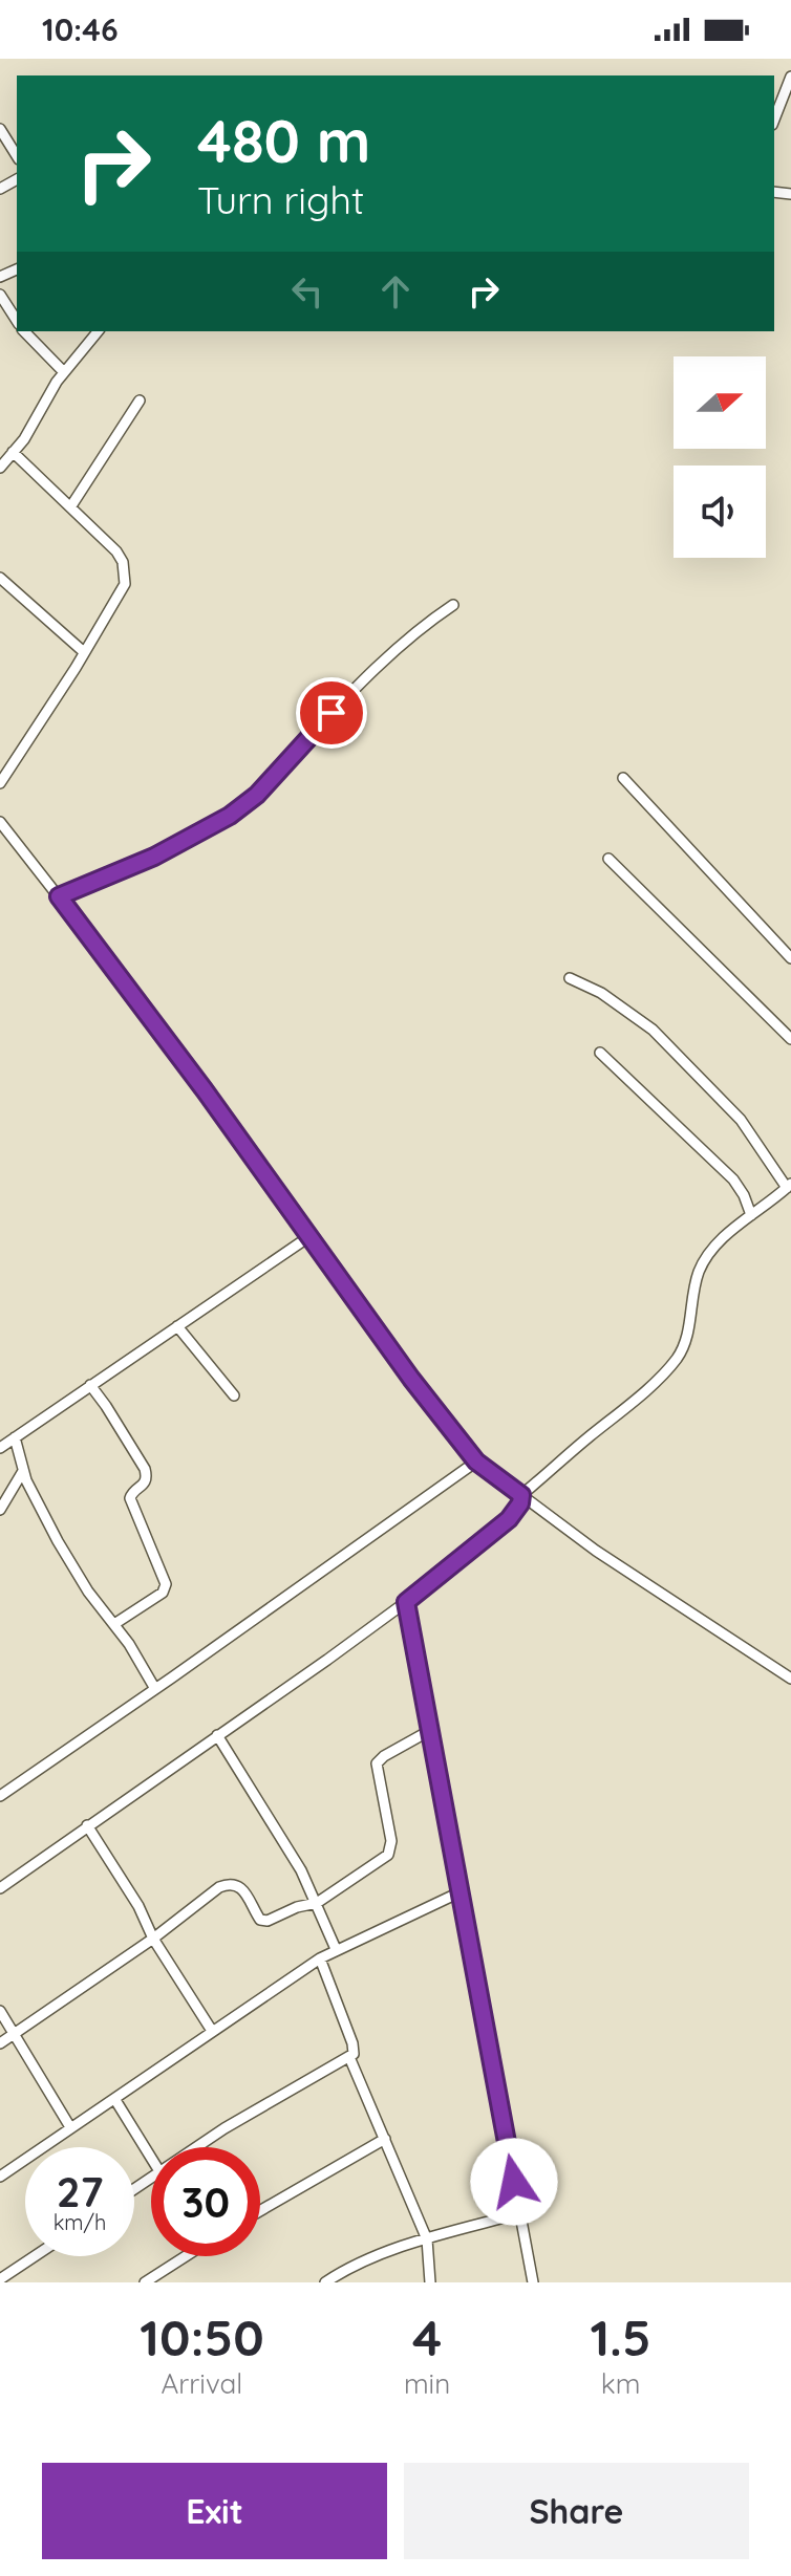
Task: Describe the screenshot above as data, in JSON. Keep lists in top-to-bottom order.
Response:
{
  "north": "right",
  "page": {
    "status": "10:46",
    "turn": ["480 m", "Turn right"],
    "speed": "27 km/h",
    "limit": "30",
    "eta": [
      "10:50",
      "Arrival",
      "4",
      "min",
      "1.5",
      "km"
    ],
    "buttons": ["Exit", "Share"]
  }
}
